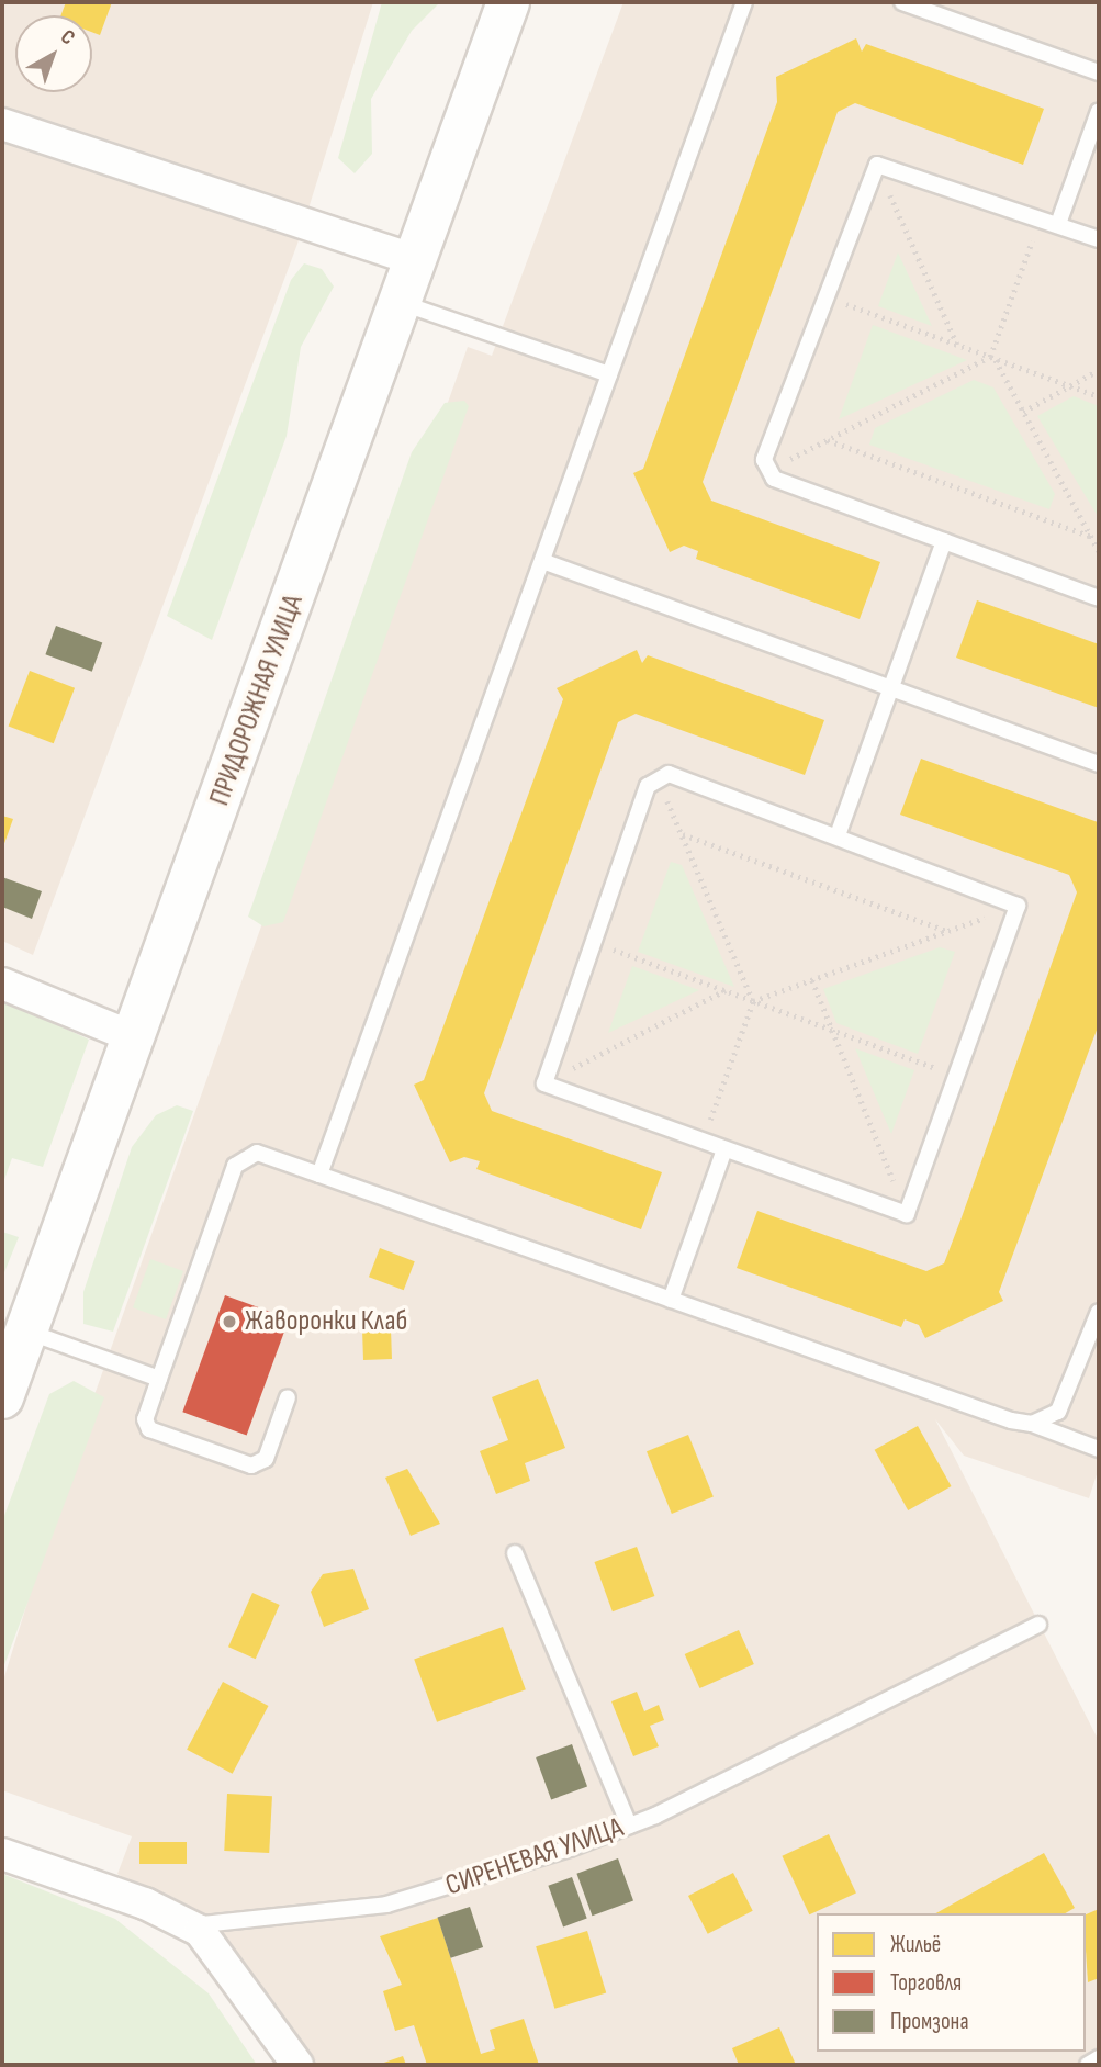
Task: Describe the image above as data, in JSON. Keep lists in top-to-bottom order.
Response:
{
  "streets": {
    "main road": ["ПРИДОРОЖНАЯ УЛИЦА"],
    "street": ["СИРЕНЕВАЯ УЛИЦА"]
  },
  "places": ["Жаворонки Клаб"],
  "legend": ["Жильё", "Торговля", "Промзона"],
  "north": "top right"
}
